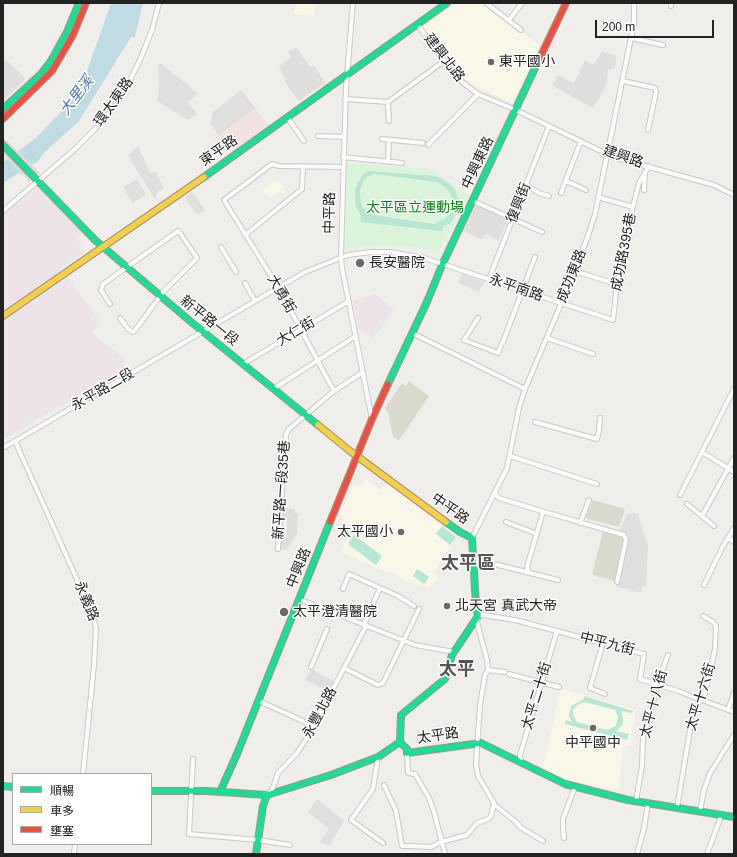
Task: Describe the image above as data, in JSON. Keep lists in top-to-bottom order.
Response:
{
  "streets": {
    "street": [
      "建興北路",
      "環太東路",
      "東平路",
      "建興路",
      "中興東路",
      "復興街",
      "中平路",
      "成功路395巷",
      "成功東路",
      "永平南路",
      "大勇街",
      "新平路一段",
      "大仁街",
      "永平路二段",
      "新平路一段35巷",
      "中興路",
      "永義路",
      "中平九街",
      "太平二十街",
      "太平十六街",
      "太平十八街",
      "永豐北路",
      "太平路"
    ]
  },
  "crossings": [
    ["建興北路", "東平路"],
    ["建興北路", "建興路"],
    ["建興北路", "中興東路"],
    ["環太東路", "新平路一段"],
    ["東平路", "中平路"],
    ["東平路", "新平路一段"],
    ["建興路", "中興東路"],
    ["建興路", "復興街"],
    ["建興路", "成功路395巷"],
    ["建興路", "成功東路"],
    ["中興東路", "中平路"],
    ["中興東路", "永平南路"],
    ["中興東路", "中興路"],
    ["復興街", "永平南路"],
    ["中平路", "成功東路"],
    ["中平路", "永平南路"],
    ["中平路", "新平路一段"],
    ["中平路", "大仁街"],
    ["中平路", "永平路二段"],
    ["中平路", "新平路一段35巷"],
    ["中平路", "中興路"],
    ["中平路", "中平九街"],
    ["成功路395巷", "永平南路"],
    ["成功東路", "永平南路"],
    ["永平南路", "永平路二段"],
    ["大勇街", "大仁街"],
    ["大勇街", "永平路二段"],
    ["大勇街", "新平路一段35巷"],
    ["新平路一段", "大仁街"],
    ["新平路一段", "永平路二段"],
    ["新平路一段", "新平路一段35巷"],
    ["新平路一段", "中興路"],
    ["永平路二段", "永義路"],
    ["中興路", "太平路"],
    ["中平九街", "太平二十街"],
    ["中平九街", "太平十六街"],
    ["中平九街", "太平十八街"],
    ["太平二十街", "太平路"],
    ["太平十六街", "太平路"],
    ["太平十八街", "太平路"],
    ["永豐北路", "太平路"]
  ],
  "districts": ["太平區", "太平"],
  "water": ["大里溪"],
  "parks": ["太平區立運動場"],
  "places": [
    "東平國小",
    "長安醫院",
    "太平國小",
    "北天宮 真武大帝",
    "太平澄清醫院",
    "中平國中"
  ],
  "legend": ["順暢", "車多", "壅塞"],
  "scale_bar": "200 m"
}
